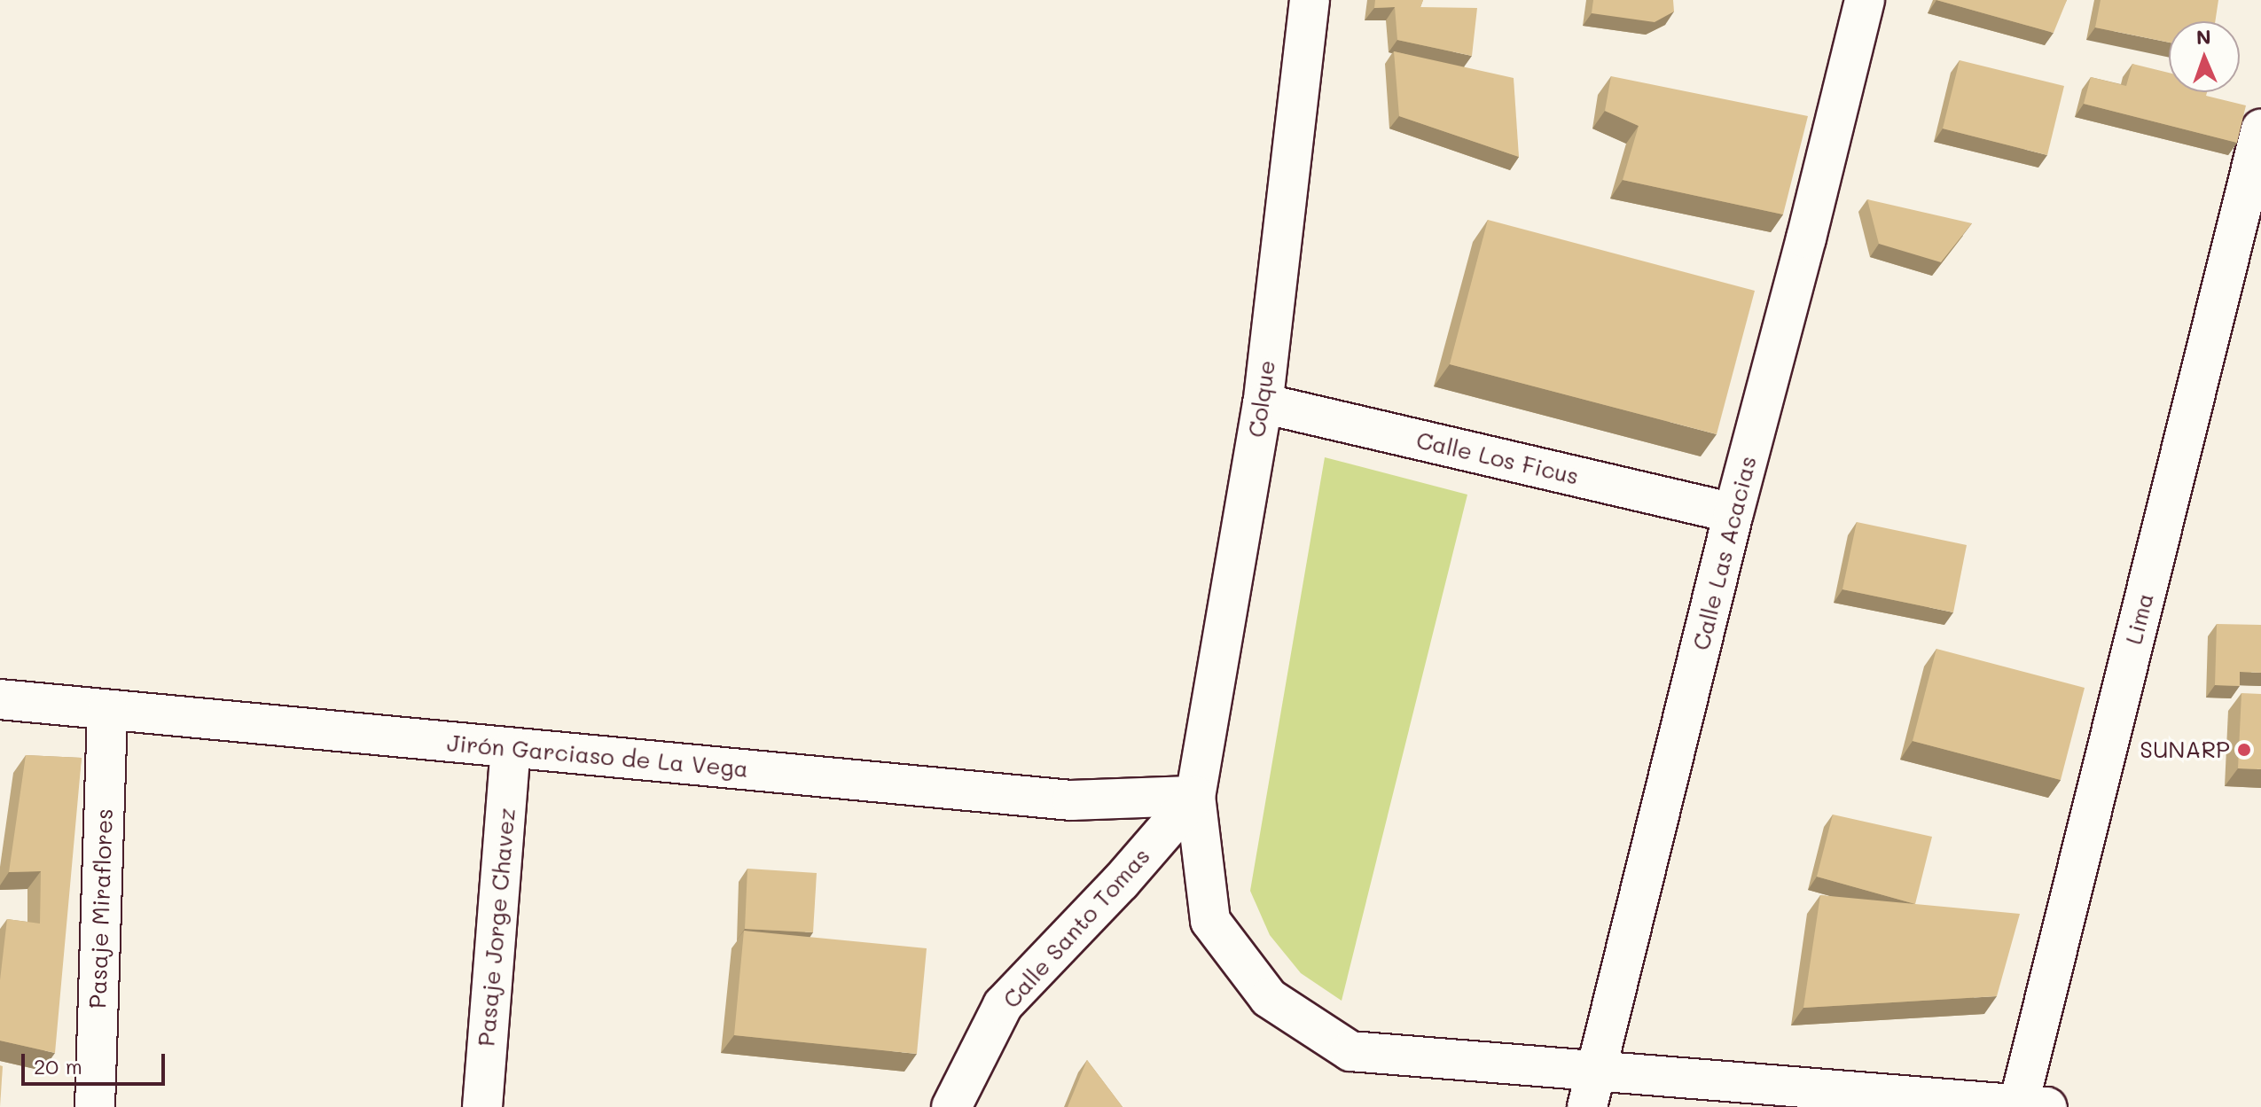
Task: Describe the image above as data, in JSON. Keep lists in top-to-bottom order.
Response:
{
  "streets": {
    "street": [
      "Colque",
      "Calle Los Ficus",
      "Calle Las Acacias",
      "Lima",
      "Jirón Garciaso de La Vega",
      "Pasaje Miraflores",
      "Pasaje Jorge Chavez",
      "Calle Santo Tomas"
    ]
  },
  "crossings": [
    ["Colque", "Calle Los Ficus"],
    ["Colque", "Jirón Garciaso de La Vega"],
    ["Colque", "Calle Santo Tomas"],
    ["Calle Los Ficus", "Calle Las Acacias"],
    ["Jirón Garciaso de La Vega", "Pasaje Miraflores"],
    ["Jirón Garciaso de La Vega", "Pasaje Jorge Chavez"],
    ["Jirón Garciaso de La Vega", "Calle Santo Tomas"]
  ],
  "places": ["SUNARP"],
  "scale_bar": "20 m",
  "north": "top"
}
